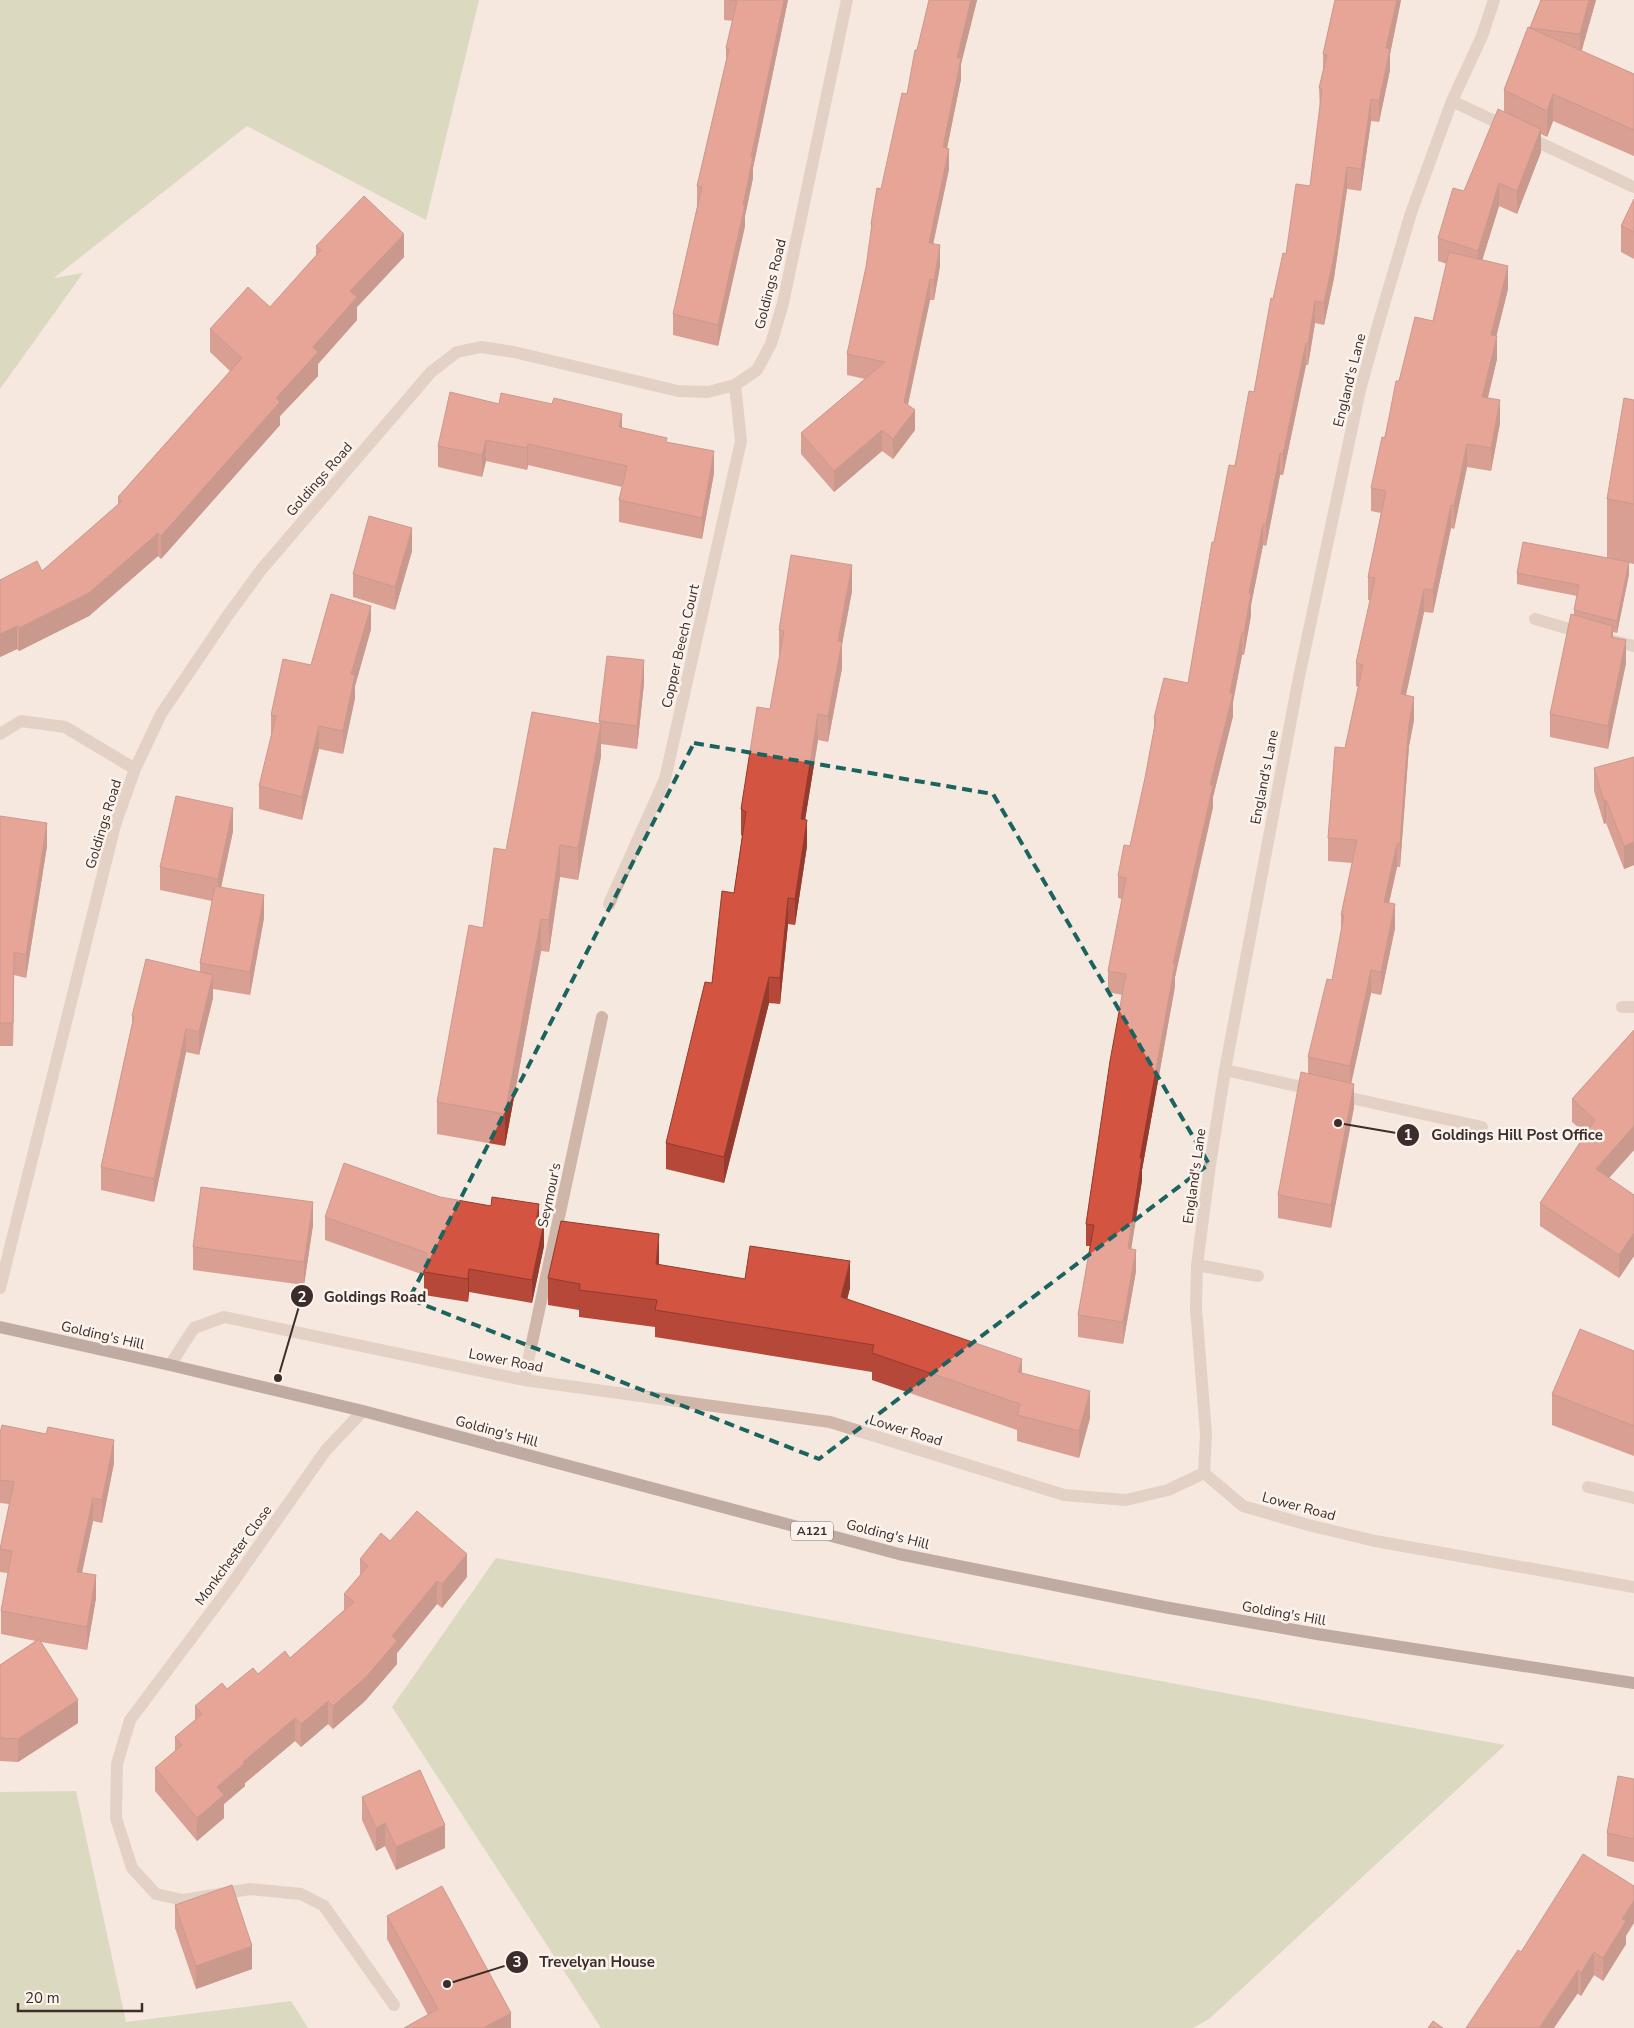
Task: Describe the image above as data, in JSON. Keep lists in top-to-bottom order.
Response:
{
  "streets": {
    "main road": ["Golding's Hill", "A121"],
    "street": [
      "Goldings Road",
      "England's Lane",
      "Copper Beech Court",
      "Seymour's",
      "Lower Road",
      "Monkchester Close"
    ]
  },
  "crossings": [
    ["Goldings Road", "Copper Beech Court"],
    ["England's Lane", "Lower Road"],
    ["Seymour's", "Lower Road"],
    ["Golding's Hill", "Lower Road"],
    ["Golding's Hill", "Monkchester Close"]
  ],
  "places": ["Goldings Hill Post Office", "Goldings Road", "Trevelyan House"],
  "scale_bar": "20 m"
}
